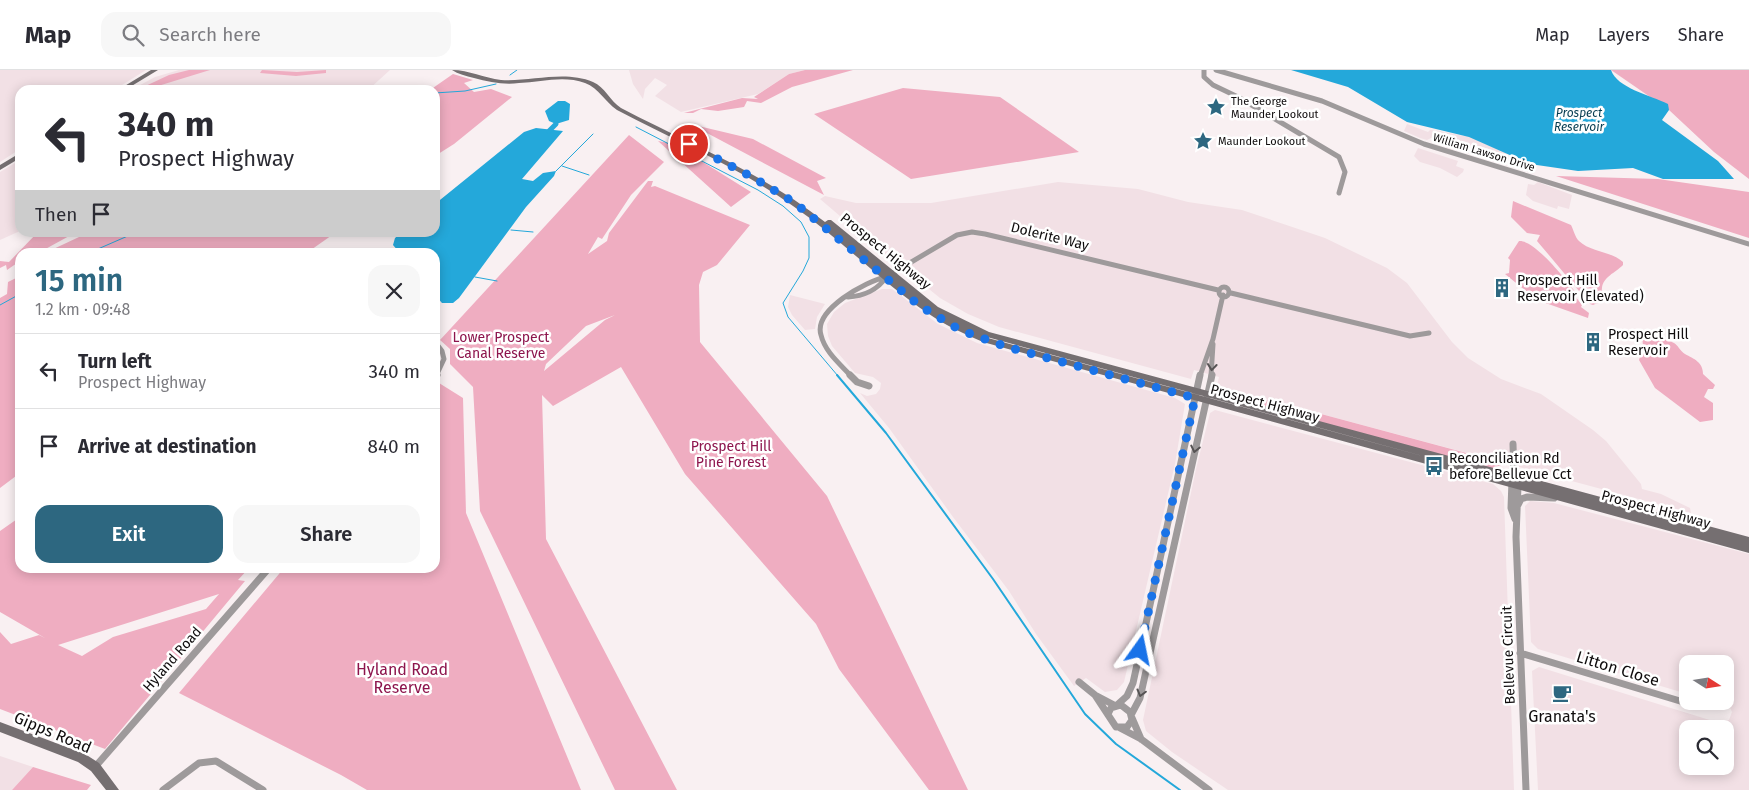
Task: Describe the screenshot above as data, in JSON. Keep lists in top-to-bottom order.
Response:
{
  "streets": {
    "main road": ["Prospect Highway", "Gipps Road"],
    "street": [
      "William Lawson Drive",
      "Dolerite Way",
      "Bellevue Circuit",
      "Hyland Road",
      "Litton Close"
    ]
  },
  "crossings": [
    ["Dolerite Way", "Prospect Highway"],
    ["Prospect Highway", "Bellevue Circuit"],
    ["Bellevue Circuit", "Litton Close"],
    ["Hyland Road", "Gipps Road"]
  ],
  "water": ["Prospect Reservoir"],
  "parks": ["Lower Prospect Canal Reserve", "Prospect Hill Pine Forest", "Hyland Road Reserve"],
  "places": {
    "place": ["The George Maunder Lookout", "Maunder Lookout"],
    "building": ["Prospect Hill Reservoir (Elevated)", "Prospect Hill Reservoir"],
    "bus stop": ["Reconciliation Rd before Bellevue Cct"],
    "cafe": ["Granata's"]
  },
  "north": "right",
  "page": {
    "header": "Map",
    "search": "Search here",
    "nav": ["Map", "Layers", "Share"],
    "turn": ["340 m", "Prospect Highway"],
    "then": "Then",
    "heading": ["15 min", "1.2 km · 09:48"],
    "list": [
      {
        "name": "Turn left",
        "note": "Prospect Highway",
        "value": "340 m"
      },
      {
        "name": "Arrive at destination",
        "value": "840 m"
      }
    ],
    "buttons": ["Exit", "Share"]
  }
}
